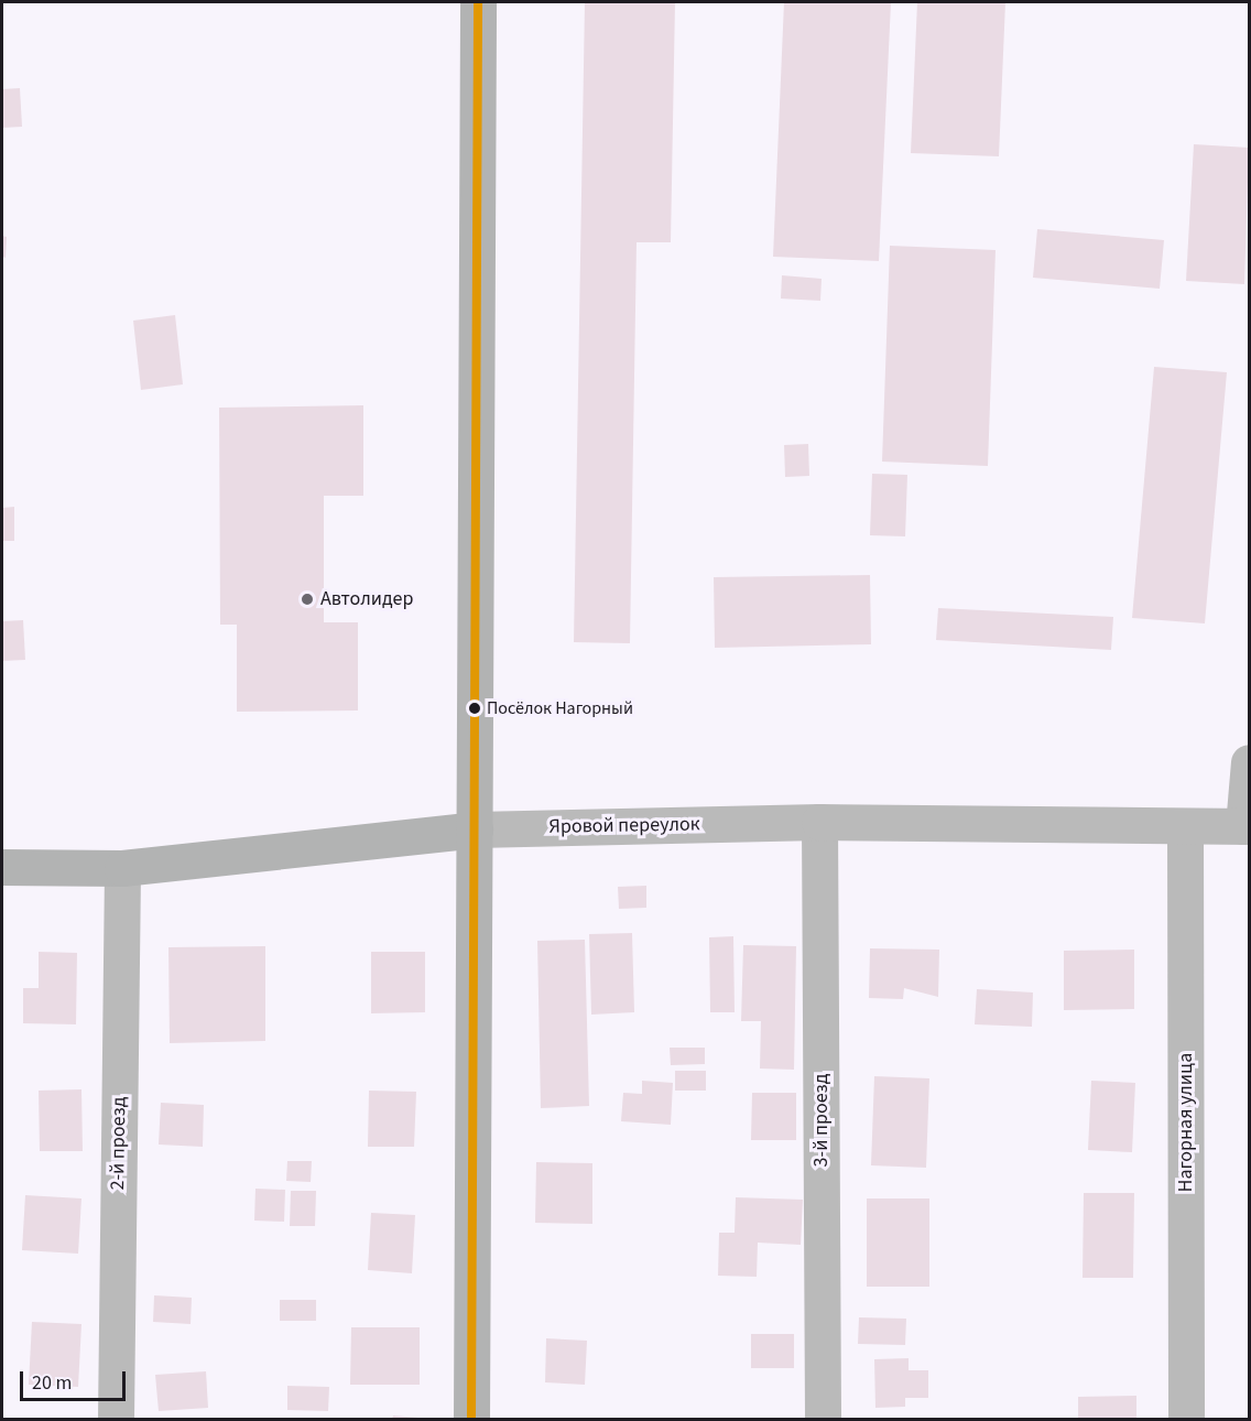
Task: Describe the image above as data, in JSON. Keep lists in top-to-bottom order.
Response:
{
  "streets": {
    "main road": ["Яровой переулок"],
    "street": ["3-й проезд", "Нагорная улица", "2-й проезд"]
  },
  "crossings": [
    ["Яровой переулок", "3-й проезд"],
    ["Яровой переулок", "Нагорная улица"],
    ["Яровой переулок", "2-й проезд"]
  ],
  "places": ["Автолидер", "Посёлок Нагорный"],
  "scale_bar": "20 m"
}
